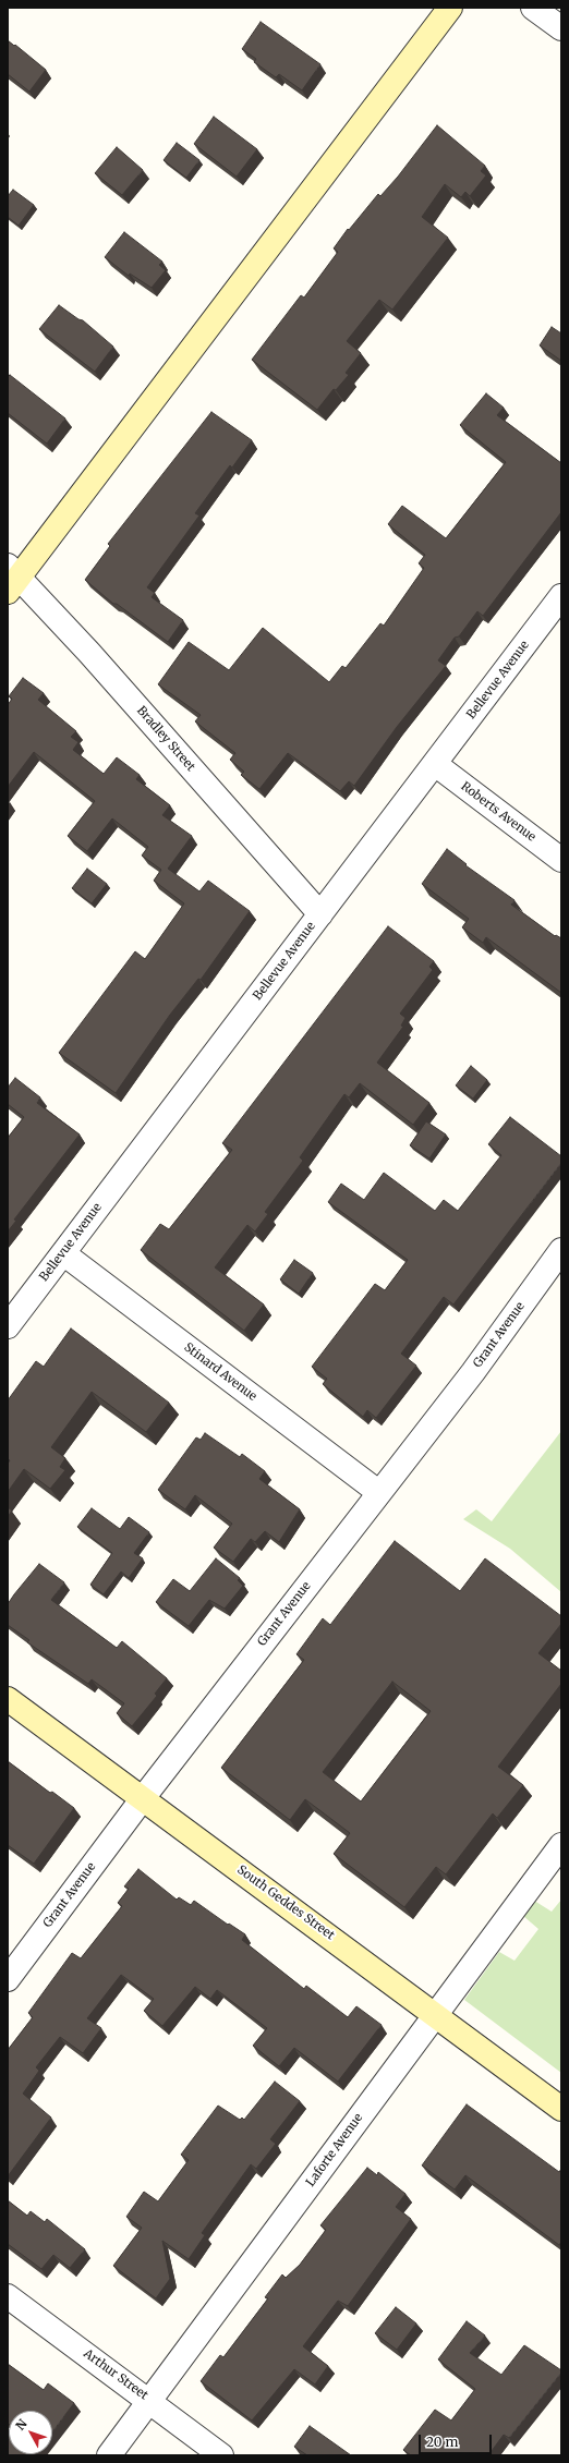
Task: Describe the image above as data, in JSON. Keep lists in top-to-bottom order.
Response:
{
  "streets": {
    "street": [
      "Bellevue Avenue",
      "Bradley Street",
      "Roberts Avenue",
      "Grant Avenue",
      "Stinard Avenue",
      "South Geddes Street",
      "Laforte Avenue",
      "Arthur Street"
    ]
  },
  "crossings": [
    ["Bellevue Avenue", "Bradley Street"],
    ["Bellevue Avenue", "Roberts Avenue"],
    ["Bellevue Avenue", "Stinard Avenue"],
    ["Grant Avenue", "Stinard Avenue"],
    ["Grant Avenue", "South Geddes Street"],
    ["South Geddes Street", "Laforte Avenue"],
    ["Laforte Avenue", "Arthur Street"]
  ],
  "scale_bar": "20 m",
  "north": "top left"
}
